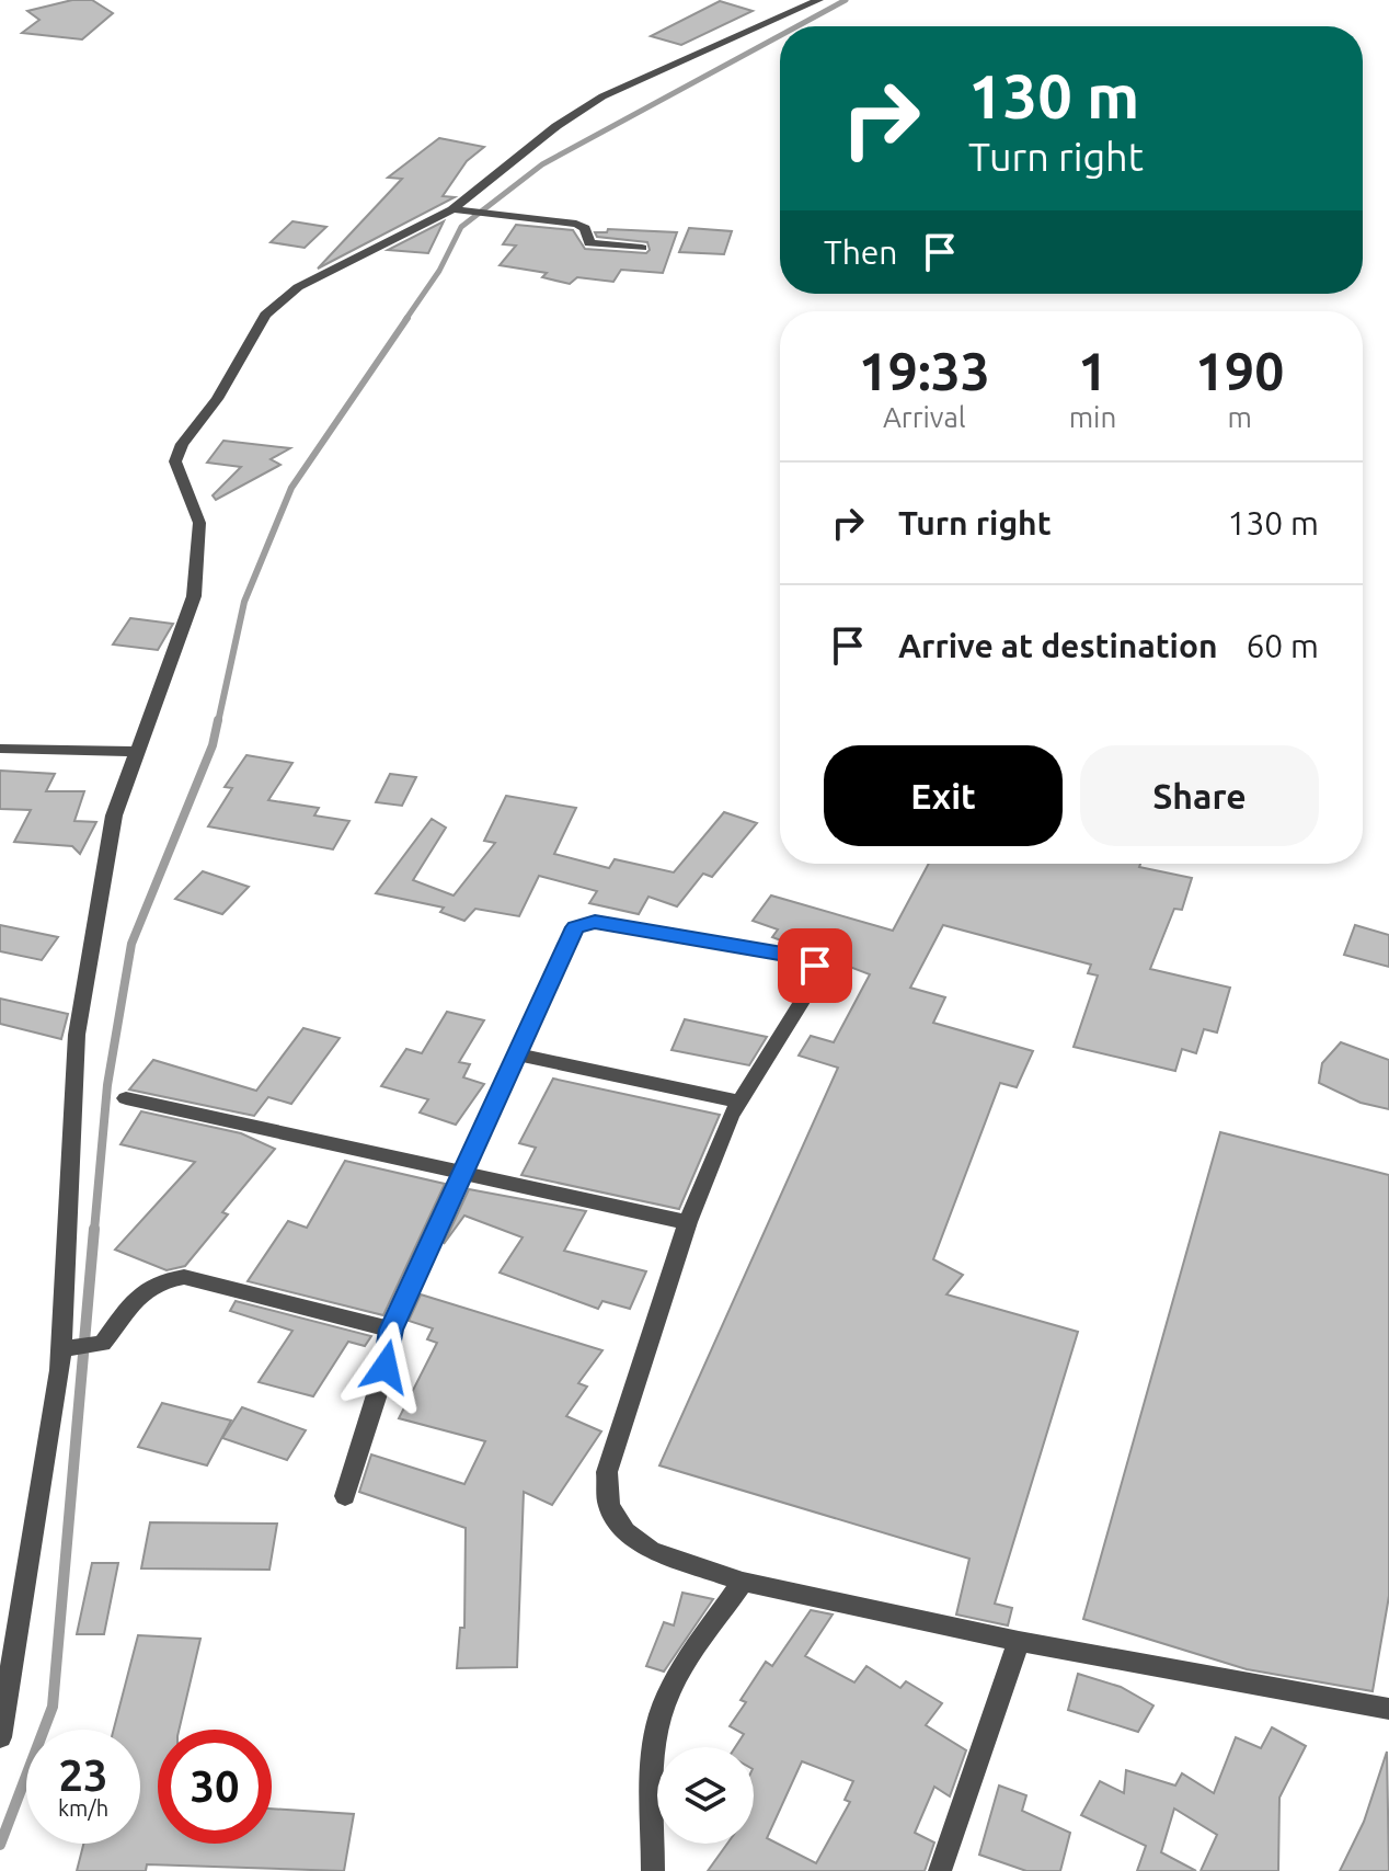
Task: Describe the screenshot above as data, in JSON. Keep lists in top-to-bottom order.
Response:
{
  "page": {
    "turn": ["130 m", "Turn right"],
    "then": "Then",
    "eta": [
      "19:33",
      "Arrival",
      "1",
      "min",
      "190",
      "m"
    ],
    "list": [
      {
        "name": "Turn right",
        "value": "130 m"
      },
      {
        "name": "Arrive at destination",
        "value": "60 m"
      }
    ],
    "buttons": ["Exit", "Share"],
    "speed": "23 km/h",
    "limit": "30"
  }
}
